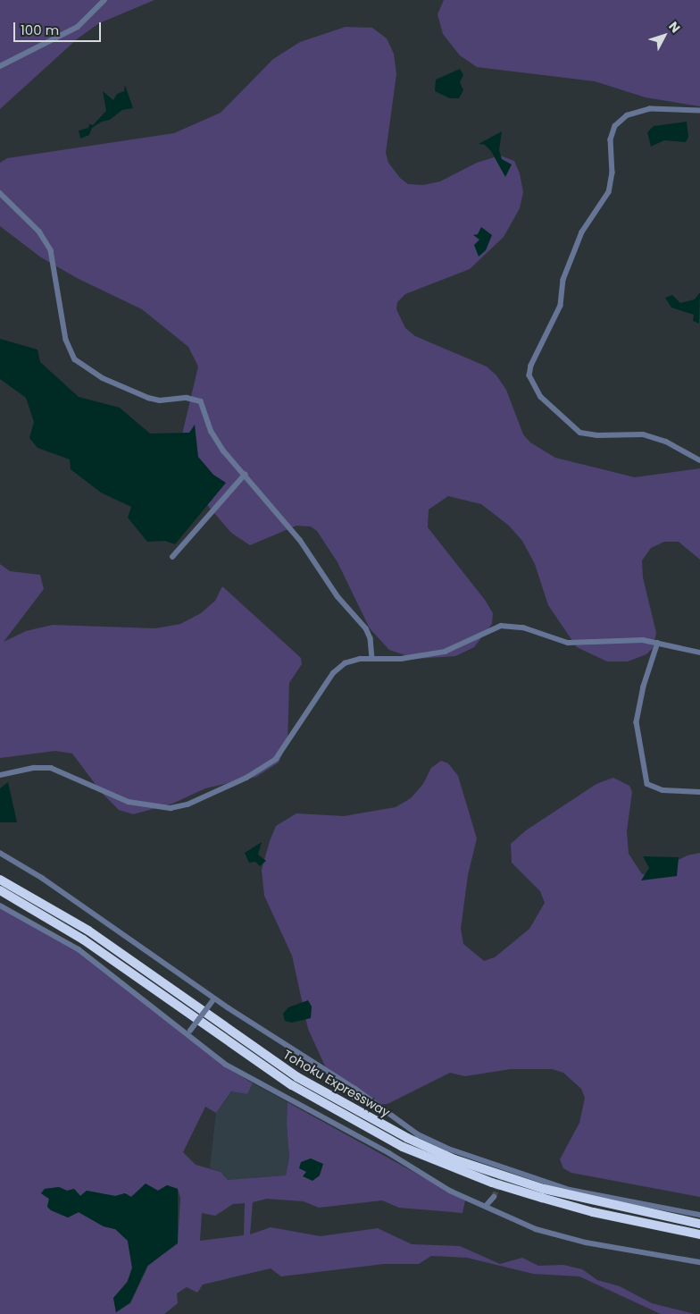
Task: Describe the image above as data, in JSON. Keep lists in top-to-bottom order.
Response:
{
  "streets": {
    "highway": ["Tohoku Expressway"]
  },
  "scale_bar": "100 m",
  "north": "top right"
}
